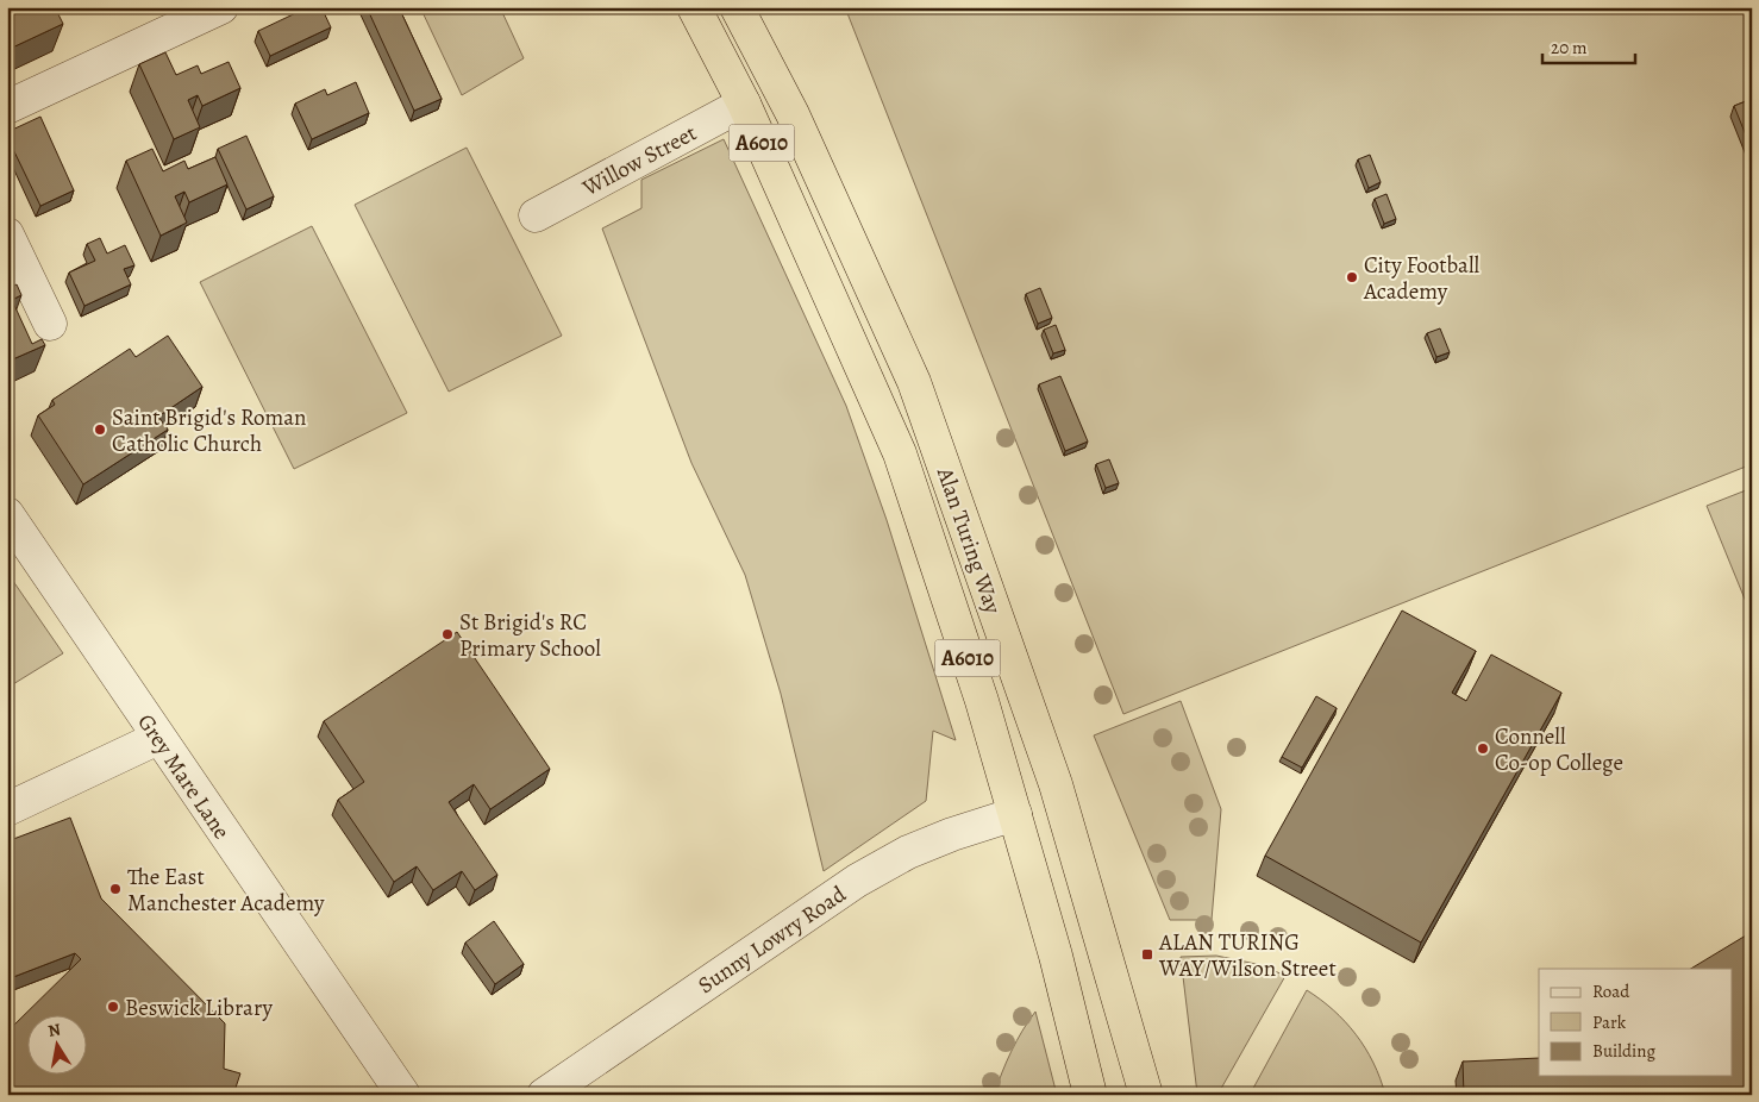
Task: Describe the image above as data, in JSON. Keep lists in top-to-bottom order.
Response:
{
  "streets": {
    "highway": ["A6010", "Alan Turing Way"],
    "street": ["Willow Street", "Grey Mare Lane", "Sunny Lowry Road"]
  },
  "crossings": [
    ["Willow Street", "Alan Turing Way"],
    ["Alan Turing Way", "Sunny Lowry Road"]
  ],
  "places": {
    "other": [
      "City Football Academy",
      "Saint Brigid's Roman Catholic Church",
      "St Brigid's RC Primary School",
      "Connell Co-op College",
      "The East Manchester Academy",
      "Beswick Library"
    ],
    "transit": ["ALAN TURING WAY/Wilson Street"]
  },
  "legend": ["Road", "Park", "Building"],
  "scale_bar": "20 m",
  "north": "top"
}
